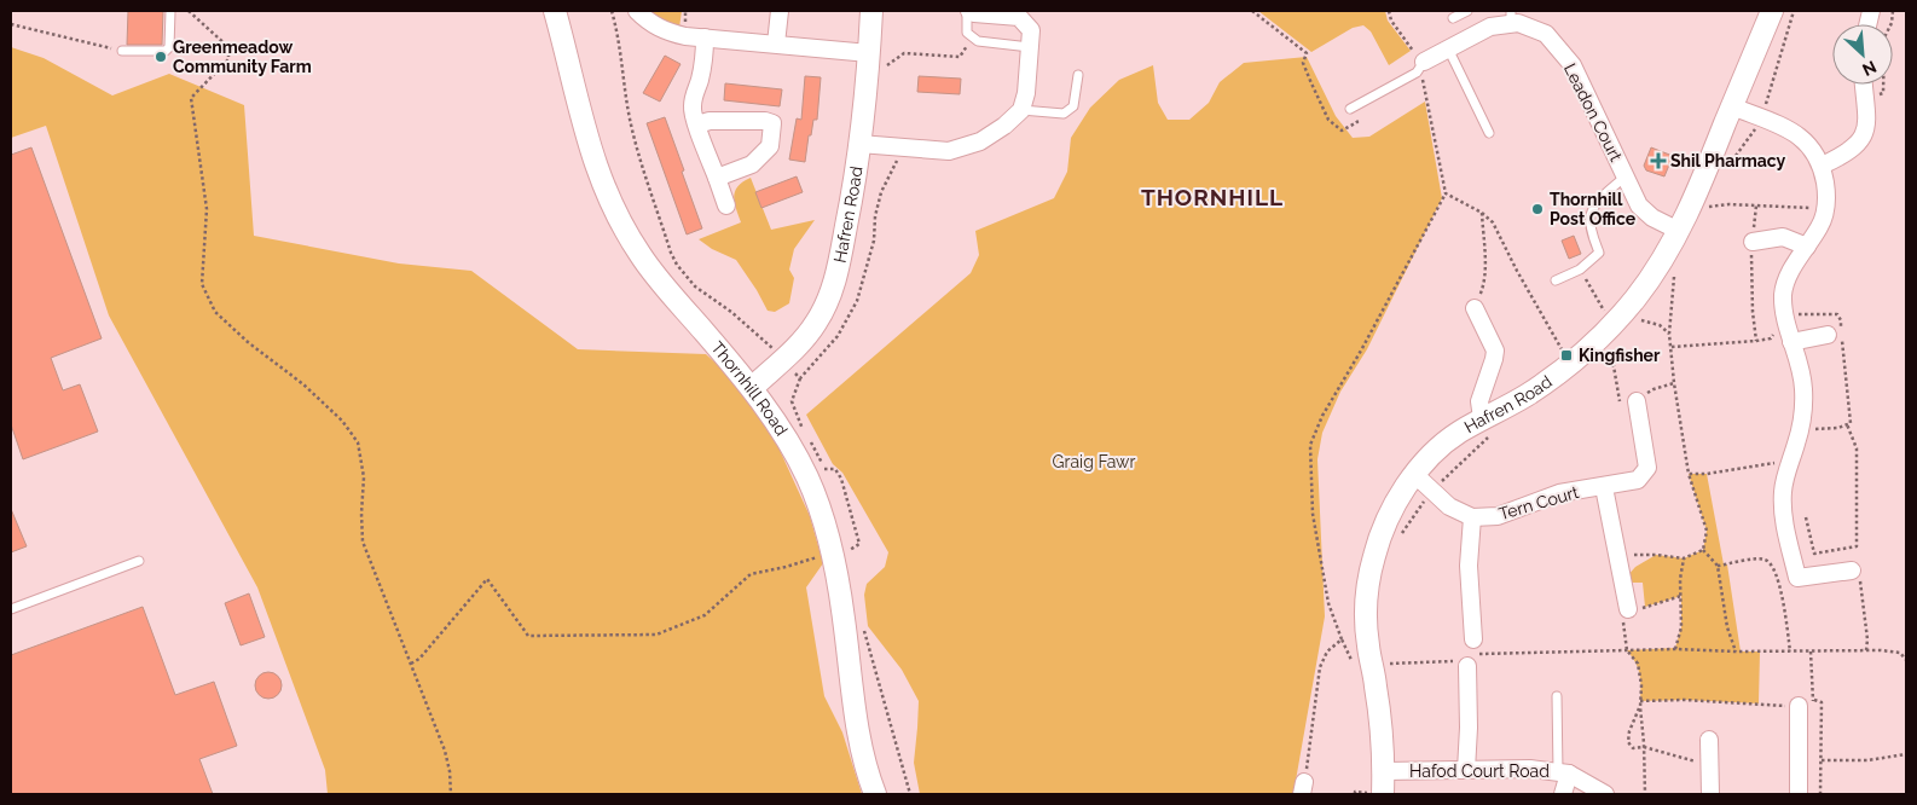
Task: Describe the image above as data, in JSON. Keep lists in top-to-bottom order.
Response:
{
  "streets": {
    "street": [
      "Leadon Court",
      "Hafren Road",
      "Thornhill Road",
      "Tern Court",
      "Hafod Court Road"
    ]
  },
  "crossings": [
    ["Leadon Court", "Hafren Road"],
    ["Hafren Road", "Thornhill Road"],
    ["Hafren Road", "Hafod Court Road"]
  ],
  "districts": ["THORNHILL"],
  "parks": ["Graig Fawr"],
  "places": {
    "other": ["Greenmeadow Community Farm", "Thornhill Post Office"],
    "health": ["Shil Pharmacy"],
    "transit": ["Kingfisher"]
  },
  "north": "bottom right"
}
